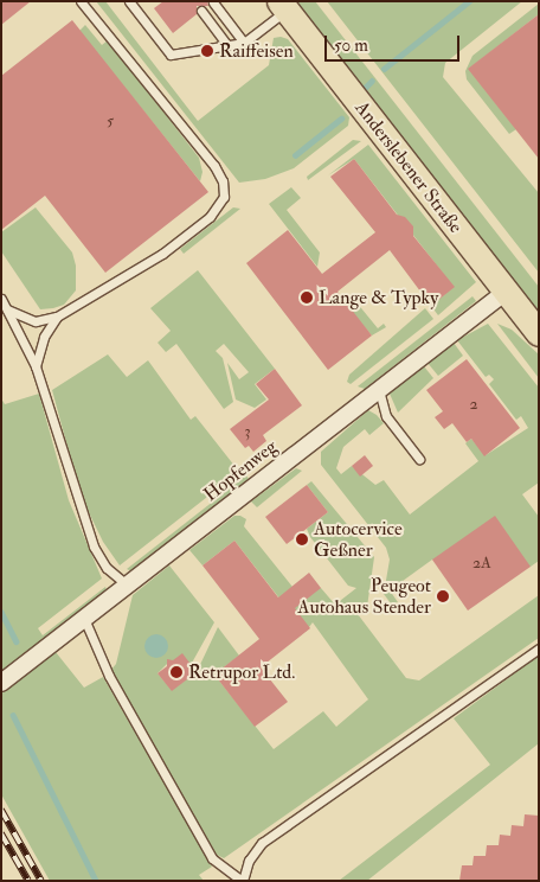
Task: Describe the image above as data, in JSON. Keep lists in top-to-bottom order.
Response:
{
  "streets": {
    "main road": ["Anderslebener Straße"],
    "street": ["Hopfenweg"]
  },
  "crossings": [
    ["Anderslebener Straße", "Hopfenweg"]
  ],
  "places": [
    "Raiffeisen",
    "Lange & Typky",
    "Autocervice Geßner",
    "Peugeot Autohaus Stender",
    "Retrupor Ltd."
  ],
  "house_numbers": [
    "5",
    "2",
    "3",
    "2A"
  ],
  "scale_bar": "50 m"
}
